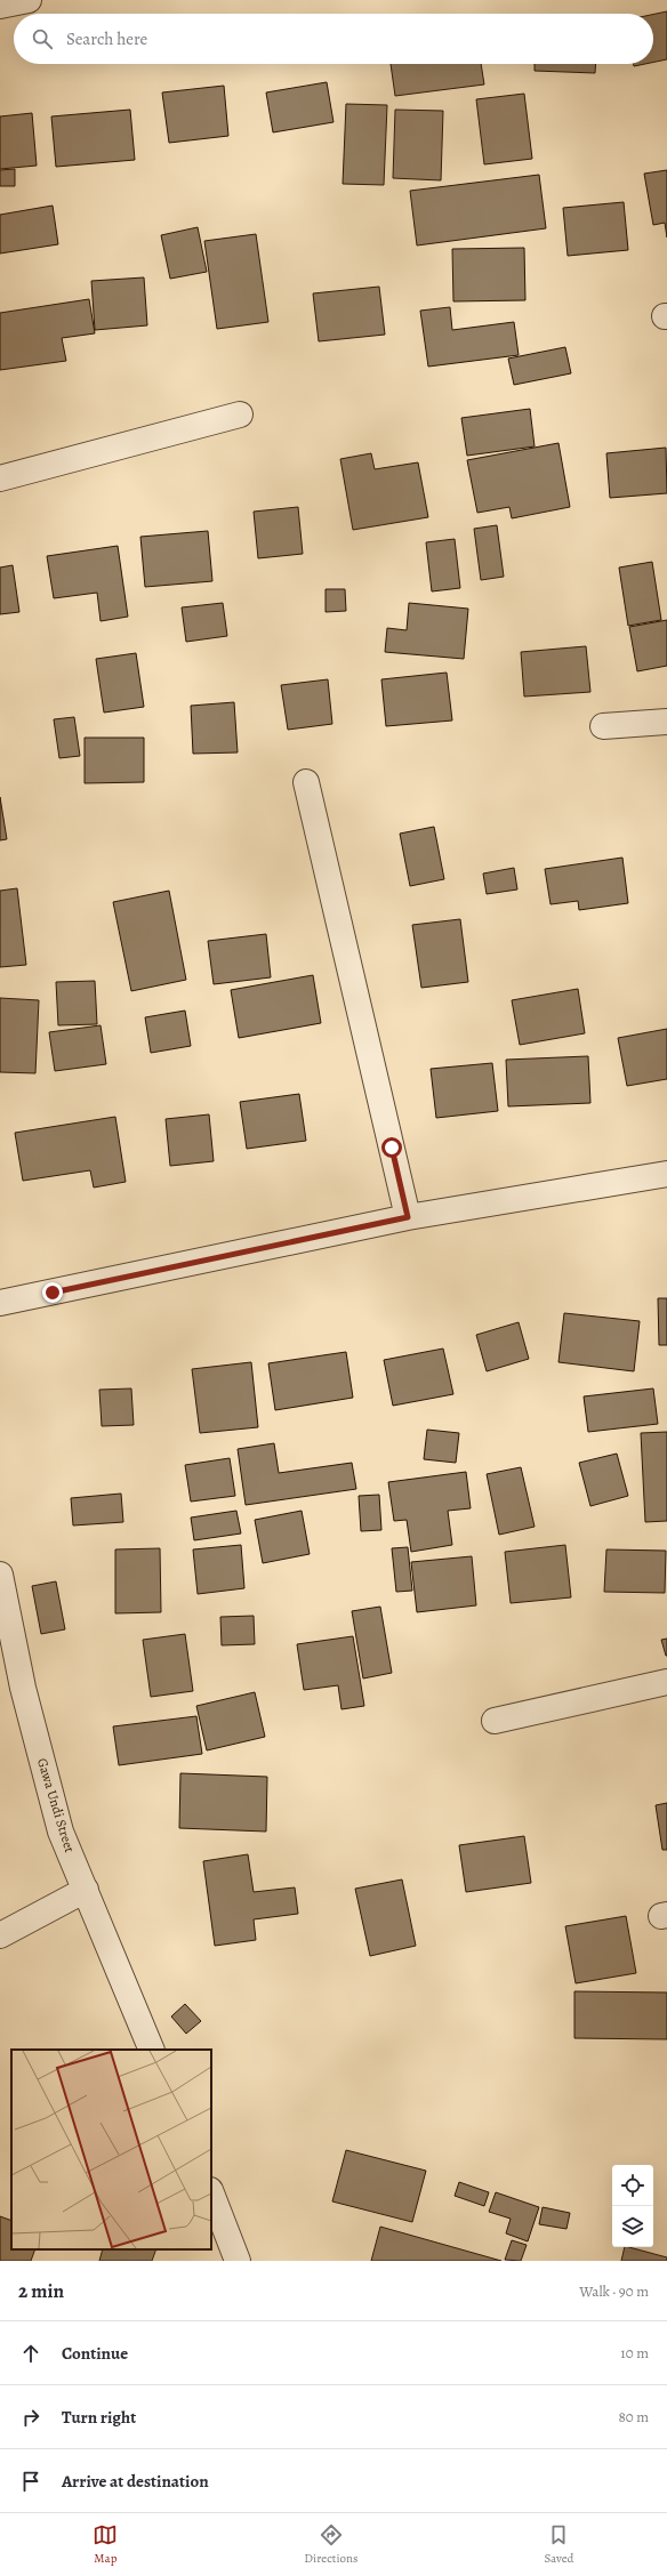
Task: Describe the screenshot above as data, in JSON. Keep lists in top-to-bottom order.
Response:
{
  "streets": {
    "street": ["Gawa Undi Street"]
  },
  "page": {
    "search": "Search here",
    "heading": ["2 min", "Walk · 90 m"],
    "list": [
      ["Continue", "10 m"],
      ["Turn right", "80 m"],
      "Arrive at destination"
    ],
    "nav": ["Map", "Directions", "Saved"]
  }
}
